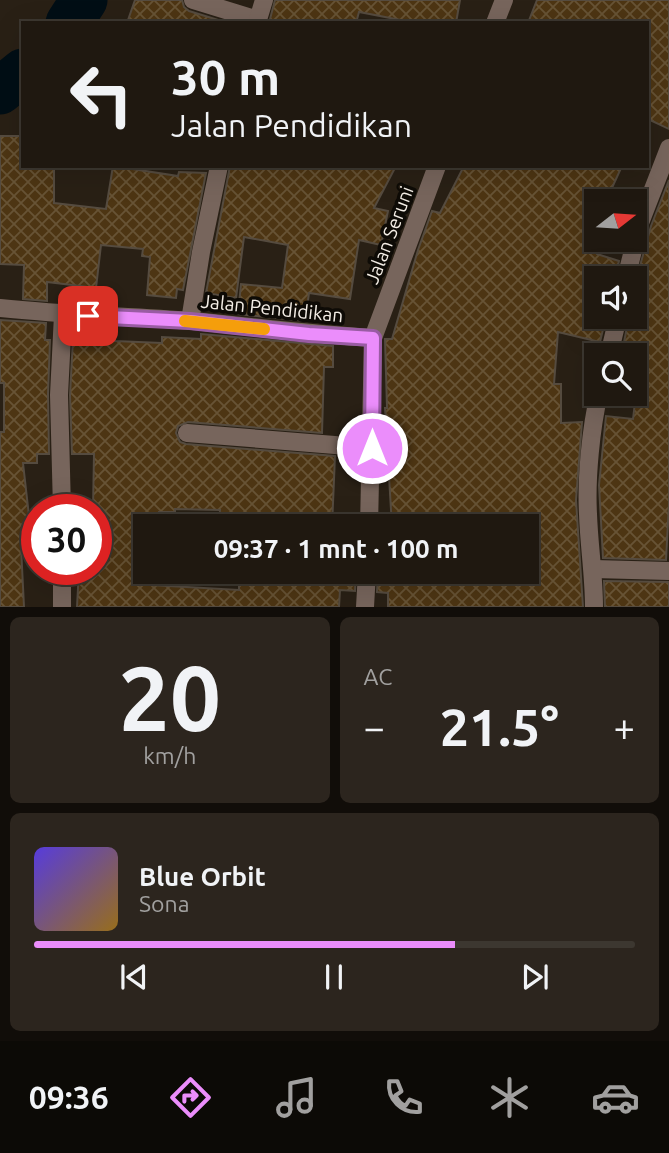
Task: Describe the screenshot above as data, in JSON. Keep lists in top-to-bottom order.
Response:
{
  "streets": {
    "street": ["Jalan Seruni", "Jalan Pendidikan"]
  },
  "crossings": [
    ["Jalan Seruni", "Jalan Pendidikan"]
  ],
  "north": "right",
  "page": {
    "turn": ["30 m", "Jalan Pendidikan"],
    "limit": "30",
    "trip": "09:37 · 1 mnt · 100 m",
    "tile": [
      ["20", "km/h"],
      "AC"
    ],
    "heat": ["−", "21.5°", "+"],
    "song": ["Blue Orbit", "Sona"],
    "tabs": "09:36"
  }
}
